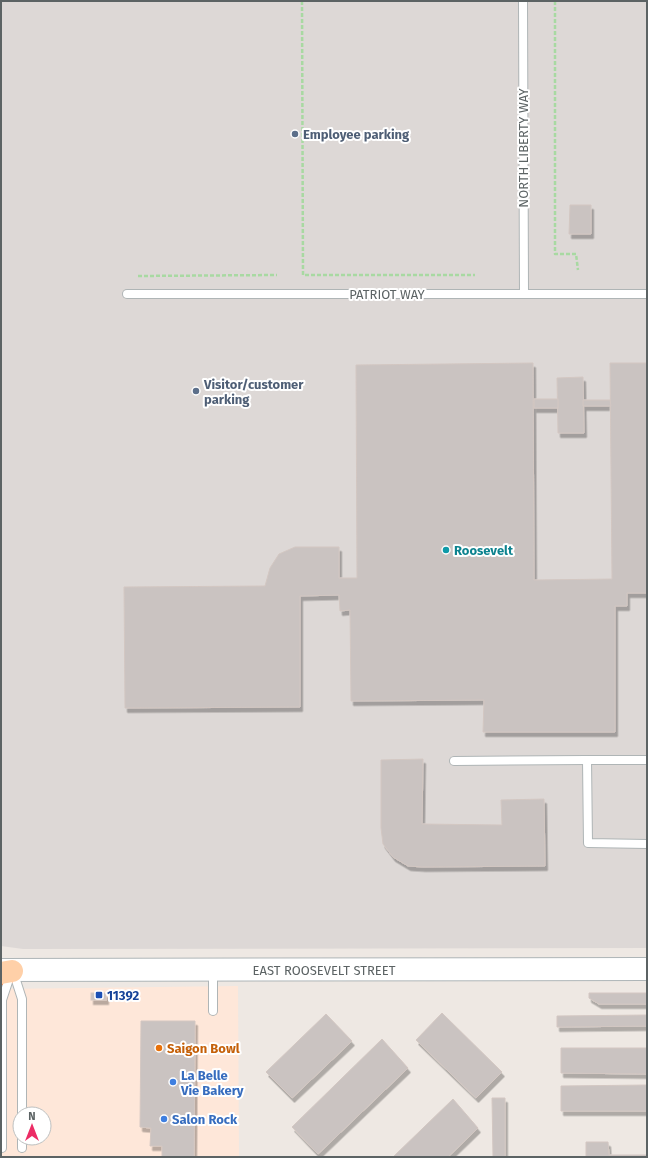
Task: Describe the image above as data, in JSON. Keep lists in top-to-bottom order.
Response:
{
  "streets": {
    "street": ["EAST ROOSEVELT STREET"],
    "lane": ["NORTH LIBERTY WAY", "PATRIOT WAY"]
  },
  "crossings": [
    ["NORTH LIBERTY WAY", "PATRIOT WAY"]
  ],
  "places": {
    "other": [
      "Employee parking",
      "Visitor/customer parking",
      "Roosevelt",
      "Saigon Bowl",
      "La Belle Vie Bakery",
      "Salon Rock"
    ],
    "transit": ["11392"]
  },
  "north": "top"
}
